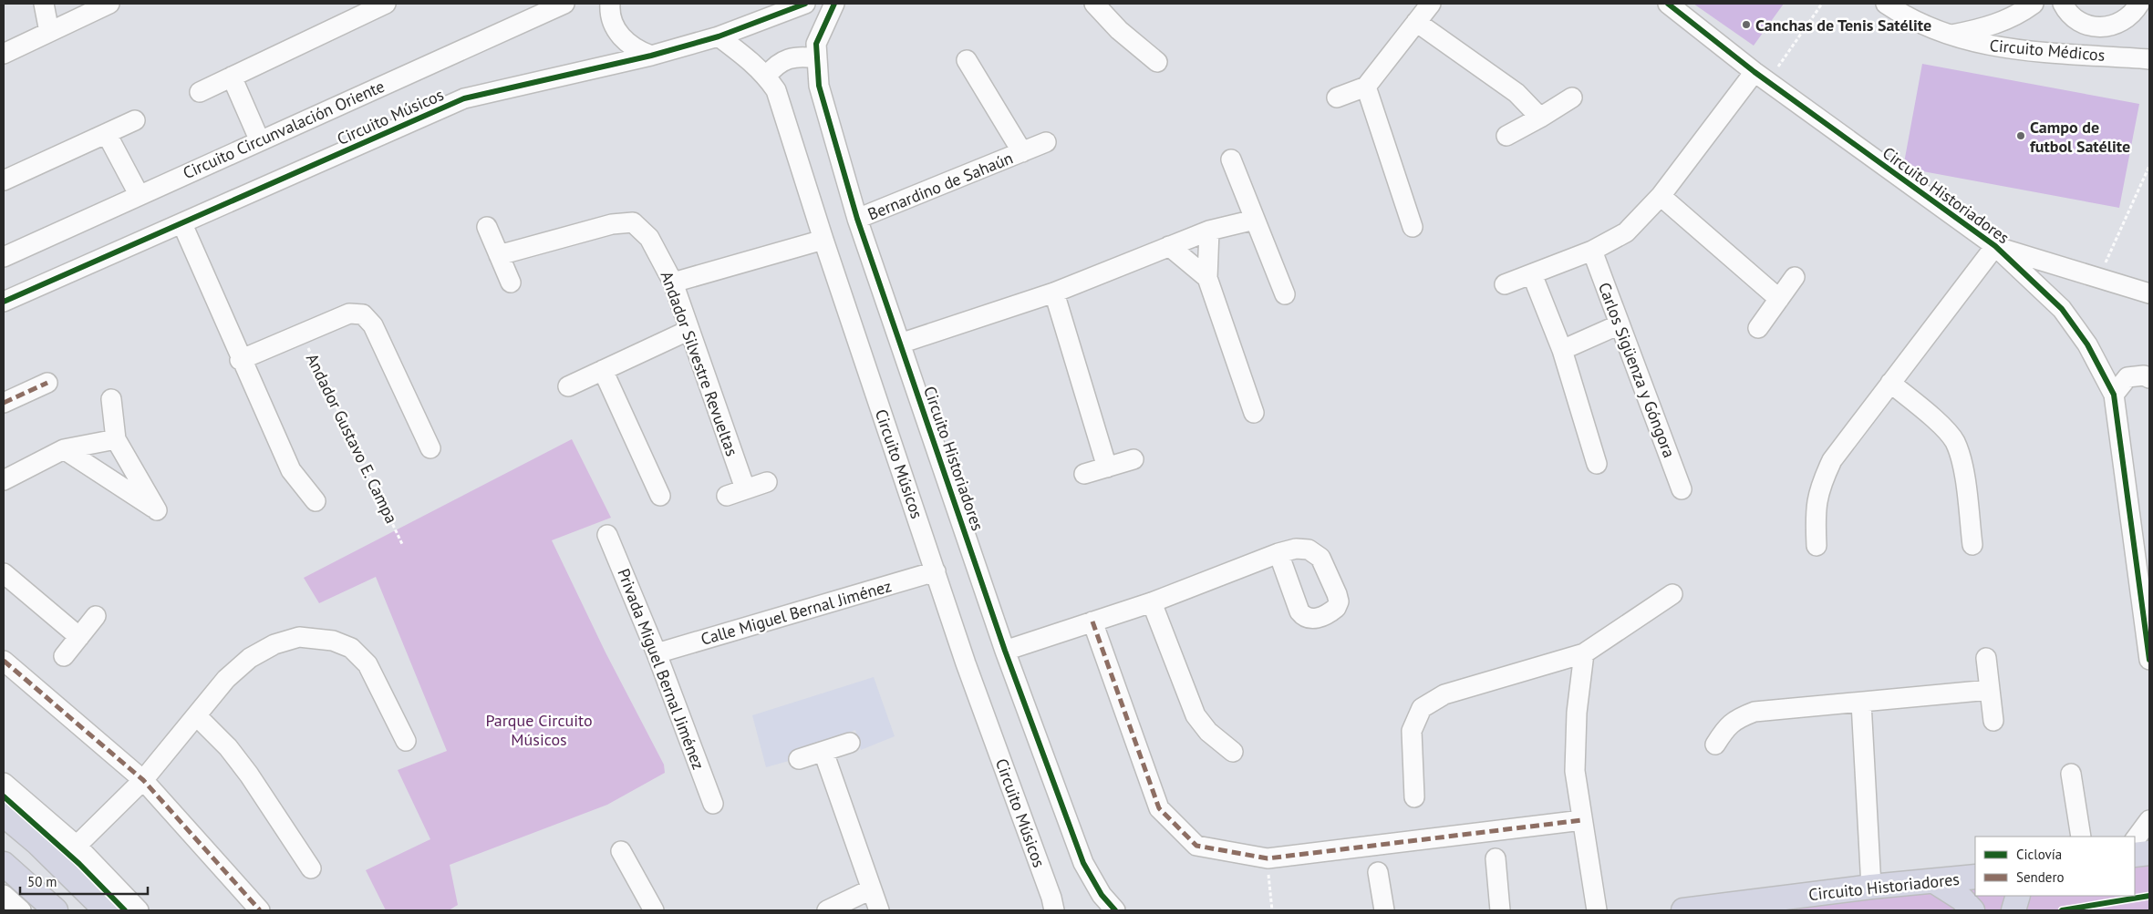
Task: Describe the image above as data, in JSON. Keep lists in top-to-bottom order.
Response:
{
  "streets": {
    "main road": ["Circuito Historiadores"],
    "street": [
      "Circuito Médicos",
      "Circuito Músicos",
      "Circuito Circunvalación Oriente",
      "Bernardino de Sahaún",
      "Andador Silvestre Revueltas",
      "Carlos Sigüenza y Góngora",
      "Calle Miguel Bernal Jiménez",
      "Privada Miguel Bernal Jiménez"
    ],
    "path": ["Andador Gustavo E. Campa"]
  },
  "crossings": [
    ["Circuito Músicos", "Calle Miguel Bernal Jiménez"],
    ["Bernardino de Sahaún", "Circuito Historiadores"],
    ["Calle Miguel Bernal Jiménez", "Privada Miguel Bernal Jiménez"]
  ],
  "parks": ["Parque Circuito Músicos"],
  "places": ["Canchas de Tenis Satélite", "Campo de futbol Satélite"],
  "legend": ["Ciclovía", "Sendero"],
  "scale_bar": "50 m"
}
